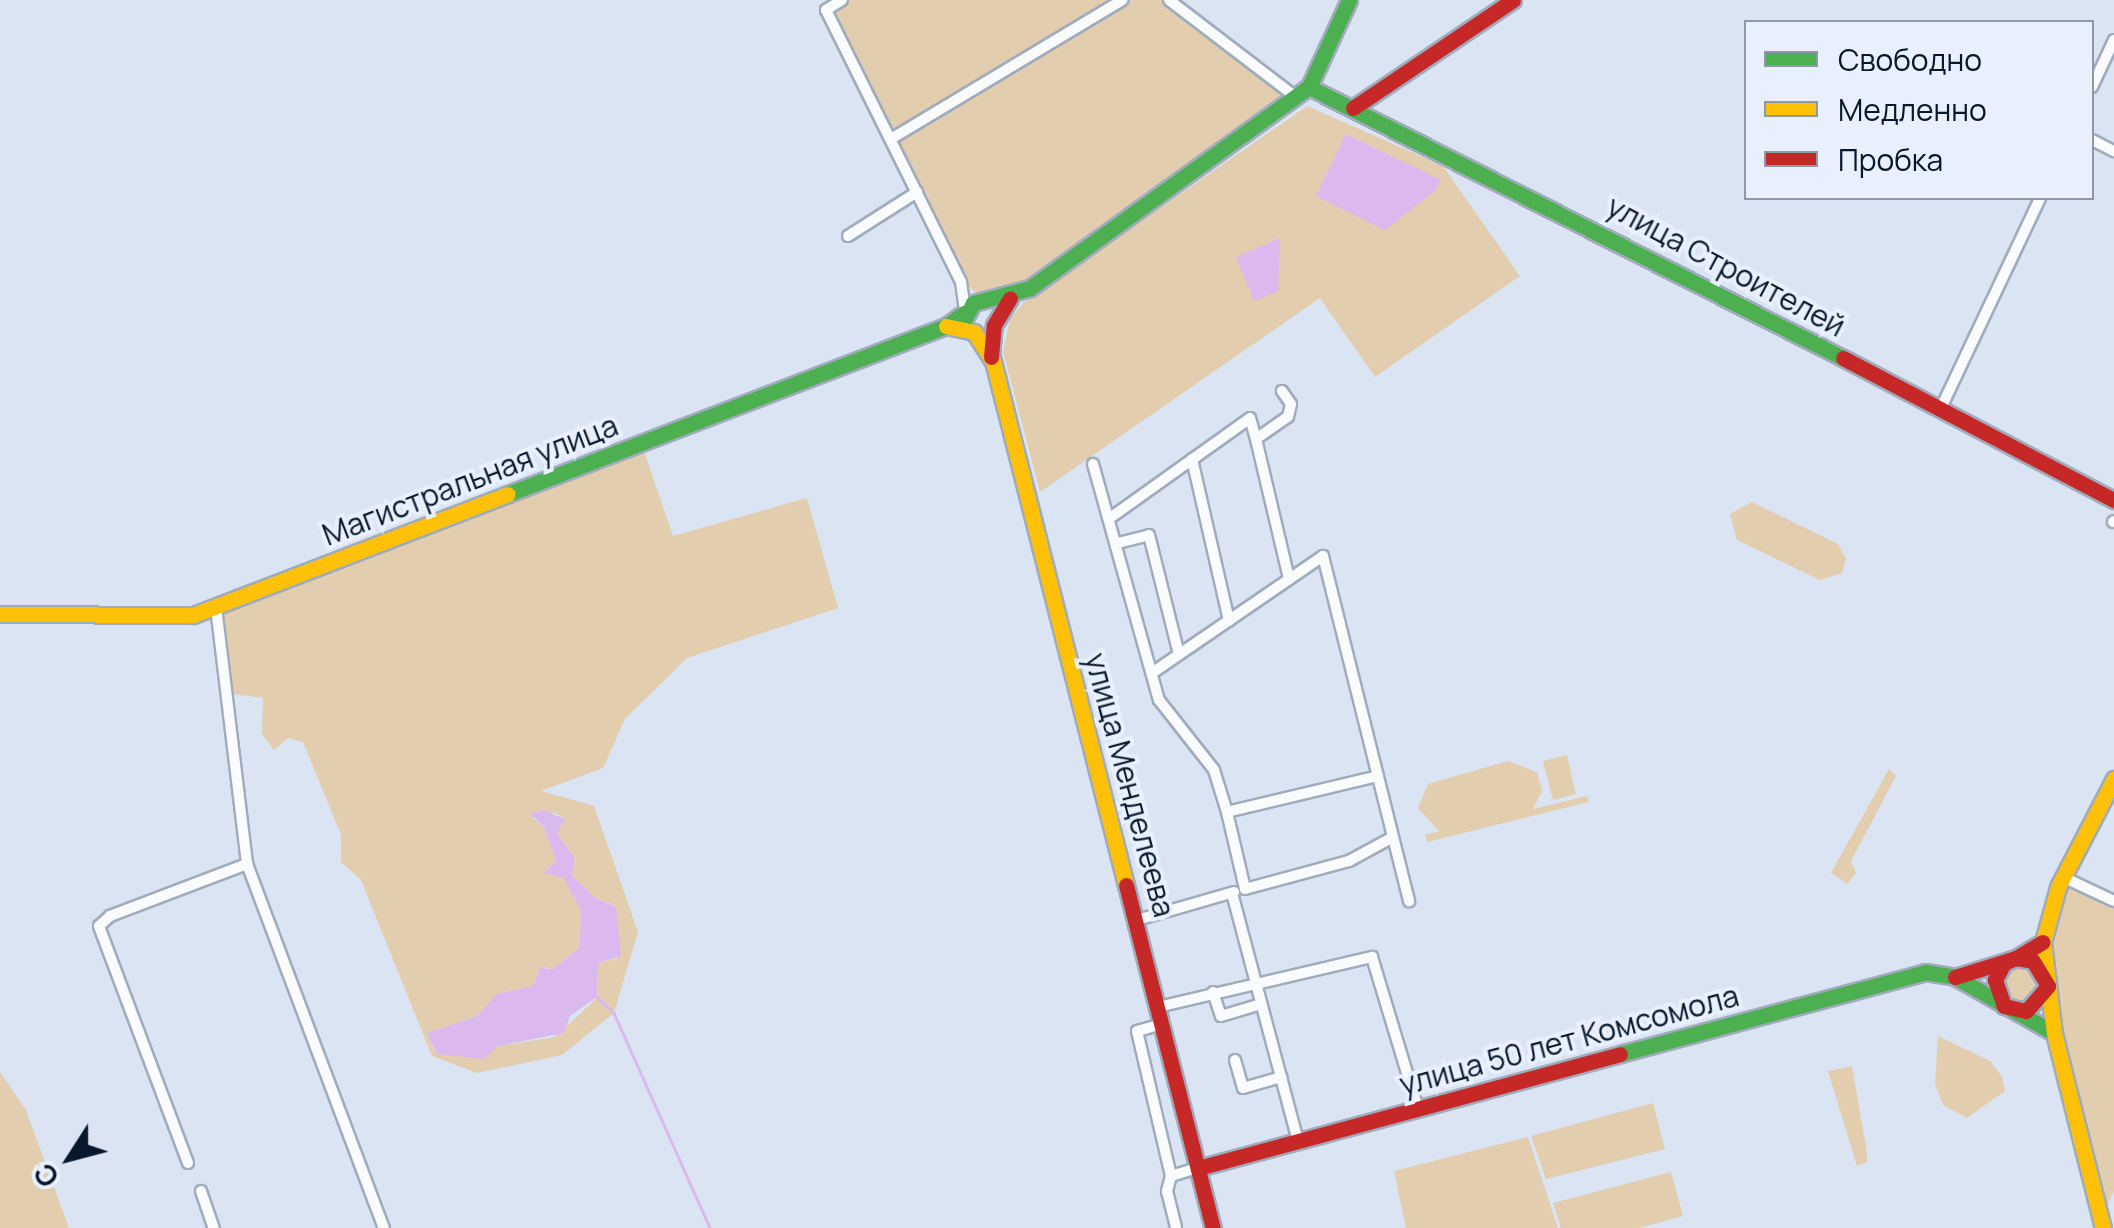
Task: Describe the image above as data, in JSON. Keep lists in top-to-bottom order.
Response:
{
  "streets": {
    "main road": [
      "улица Строителей",
      "Магистральная улица",
      "улица Менделеева",
      "улица 50 лет Комсомола"
    ]
  },
  "crossings": [
    ["улица Менделеева", "улица 50 лет Комсомола"]
  ],
  "legend": ["Свободно", "Медленно", "Пробка"],
  "north": "bottom left"
}
